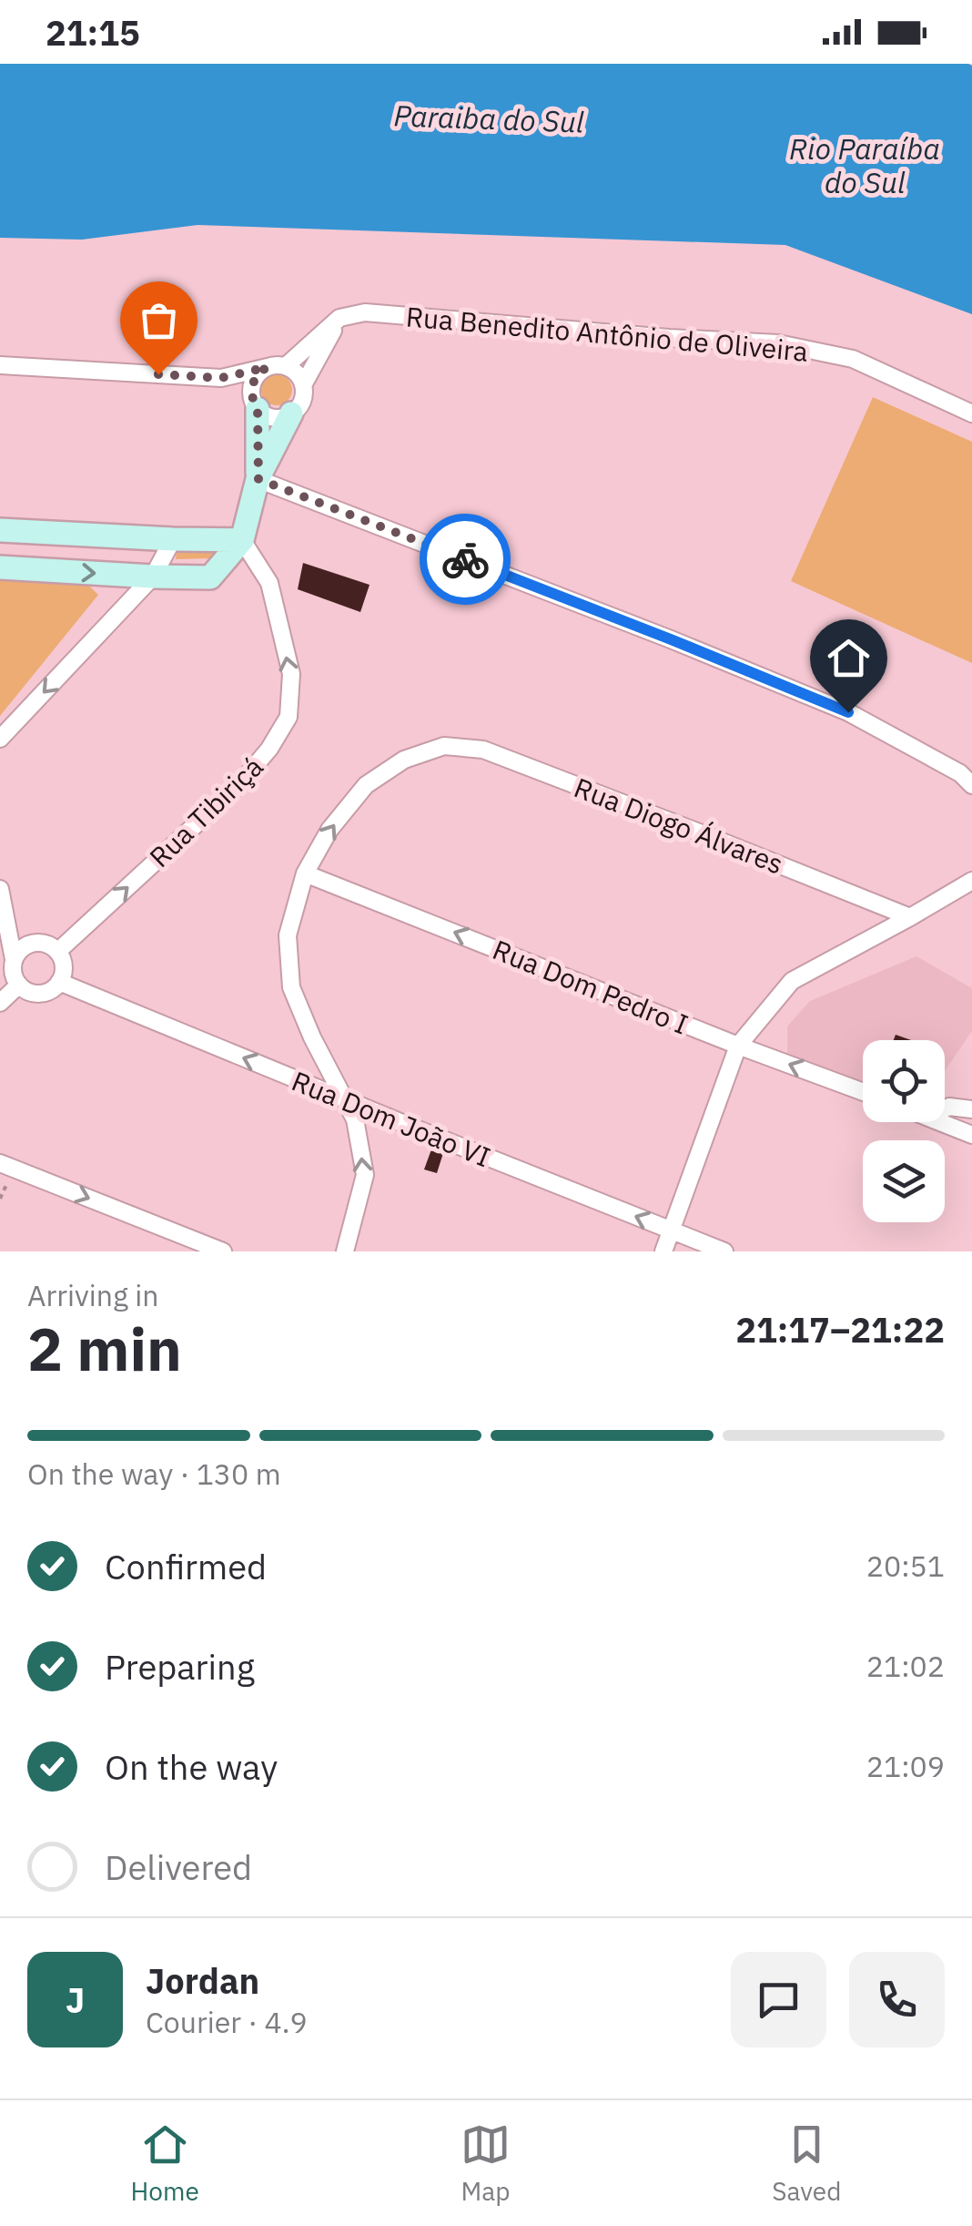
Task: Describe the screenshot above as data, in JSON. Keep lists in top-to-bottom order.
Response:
{
  "streets": {
    "street": [
      "Rua Benedito Antônio de Oliveira",
      "Rua Tibiriçá",
      "Rua Diogo Álvares",
      "Rua Dom Pedro I",
      "Rua Dom João VI"
    ]
  },
  "crossings": [
    ["Rua Tibiriçá", "Rua Dom João VI"],
    ["Rua Diogo Álvares", "Rua Dom Pedro I"]
  ],
  "one_way": [
    "Rua Tibiriçá",
    "Rua Diogo Álvares",
    "Rua Dom Pedro I",
    "Rua Dom João VI"
  ],
  "water": ["Paraiba do Sul", "Rio Paraíba do Sul"],
  "page": {
    "status": "21:15",
    "heading": ["2 min", "Arriving in", "21:17–21:22"],
    "panel": ["Jordan", "Courier · 4.9"],
    "bar": "On the way · 130 m",
    "list": [
      ["Confirmed", "20:51"],
      ["Preparing", "21:02"],
      ["On the way", "21:09"],
      "Delivered"
    ],
    "round": "J",
    "tabs": ["Home", "Map", "Saved"]
  }
}
